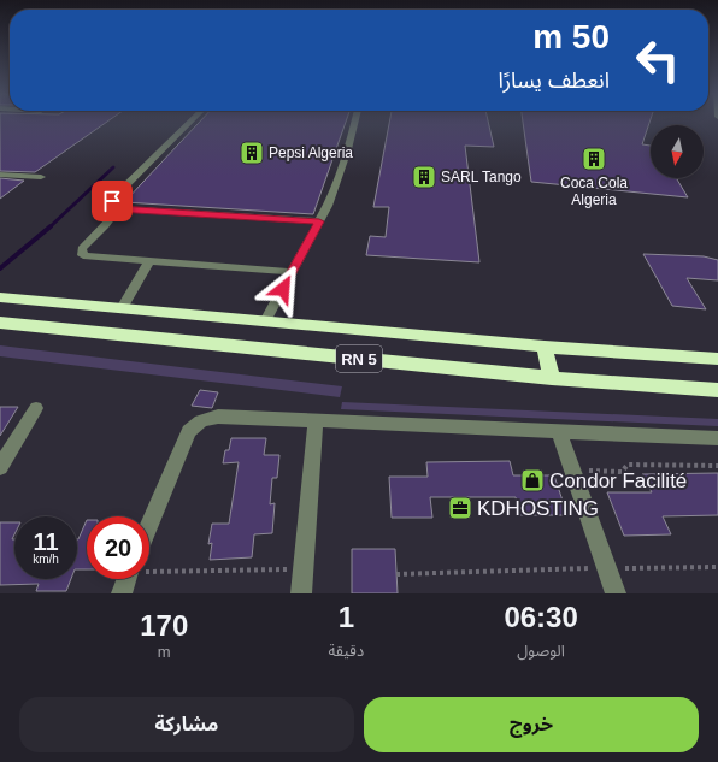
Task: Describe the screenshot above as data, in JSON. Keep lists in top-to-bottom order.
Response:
{
  "streets": {
    "highway": ["RN 5"]
  },
  "places": {
    "building": ["Pepsi Algeria", "Coca Cola Algeria", "SARL Tango"],
    "shop": ["Condor Facilité"],
    "office": ["KDHOSTING"]
  },
  "north": "bottom",
  "page": {
    "turn": ["50 m", "انعطف يسارًا"],
    "speed": "11 km/h",
    "limit": "20",
    "eta": [
      "06:30",
      "الوصول",
      "1",
      "دقيقة",
      "170",
      "m"
    ],
    "buttons": ["خروج", "مشاركة"]
  }
}
